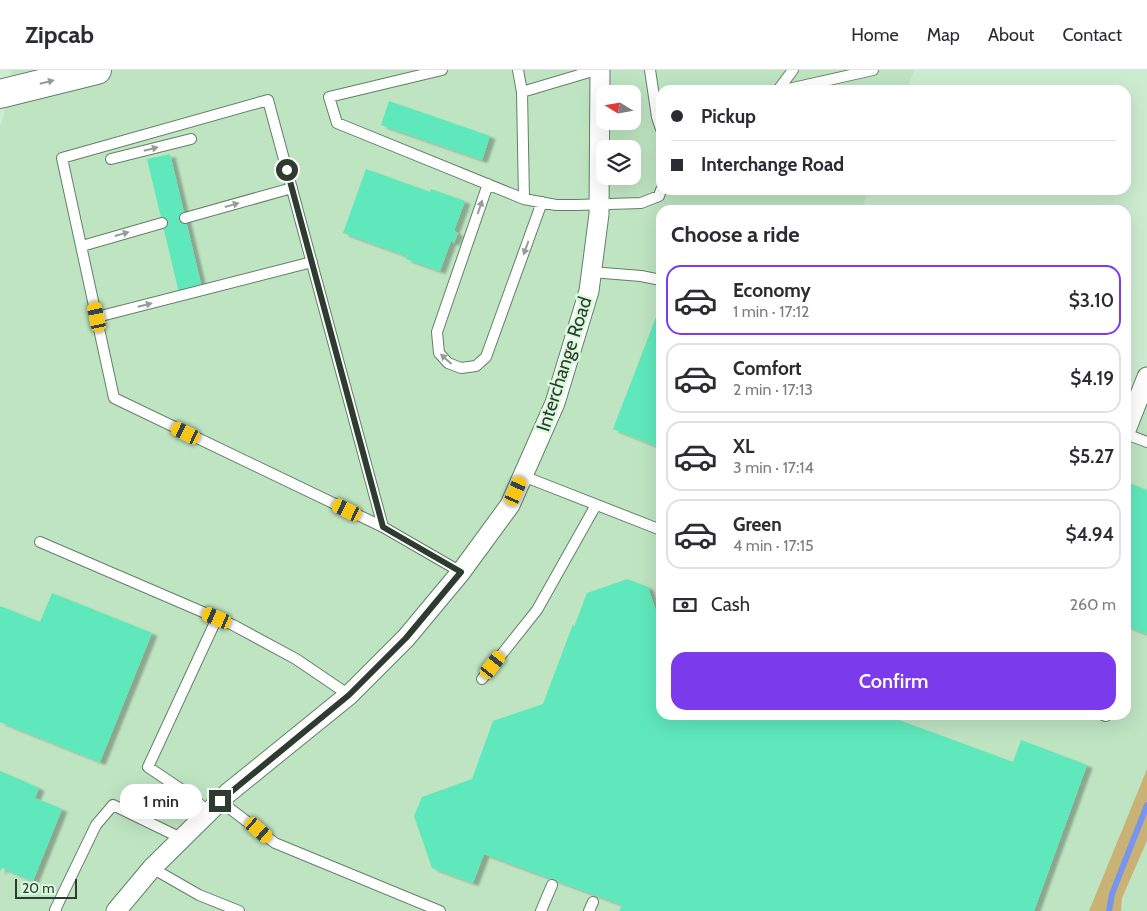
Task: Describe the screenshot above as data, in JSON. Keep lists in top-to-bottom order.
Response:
{
  "streets": {
    "street": ["Interchange Road"]
  },
  "scale_bar": "20 m",
  "north": "left",
  "page": {
    "header": "Zipcab",
    "nav": [
      "Home",
      "Map",
      "About",
      "Contact"
    ],
    "banner": ["Pickup", "Interchange Road"],
    "heading": "Choose a ride",
    "list": [
      {
        "name": "Economy",
        "note": "1 min · 17:12",
        "value": "$3.10"
      },
      {
        "name": "Comfort",
        "note": "2 min · 17:13",
        "value": "$4.19"
      },
      {
        "name": "XL",
        "note": "3 min · 17:14",
        "value": "$5.27"
      },
      {
        "name": "Green",
        "note": "4 min · 17:15",
        "value": "$4.94"
      }
    ],
    "pay": ["Cash", "260 m"],
    "buttons": "Confirm",
    "bubble": "1 min",
    "scale": "20 m"
  }
}
